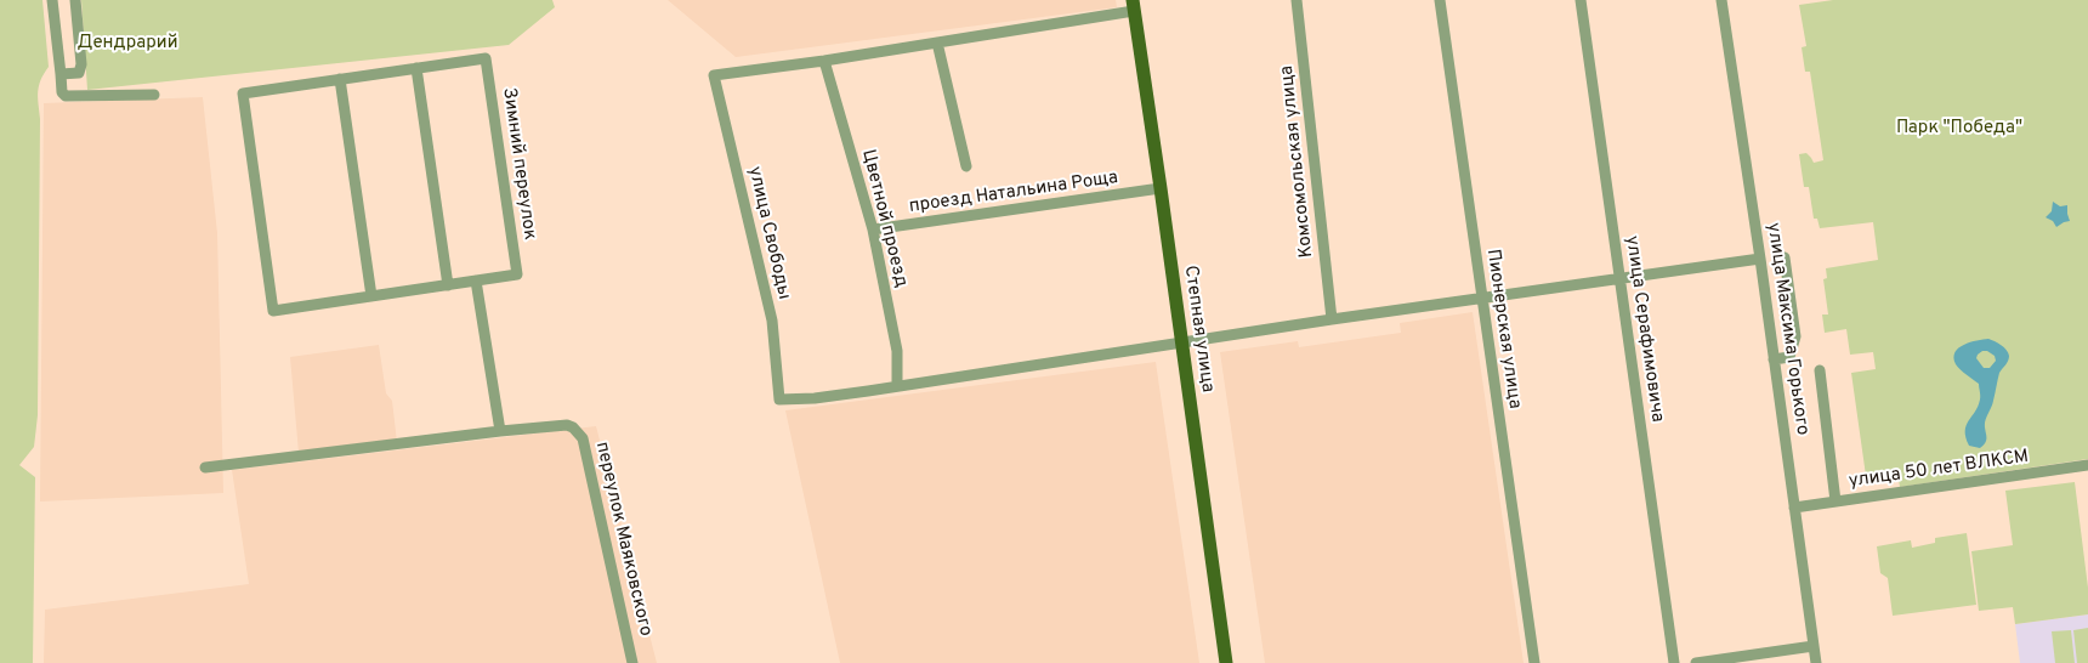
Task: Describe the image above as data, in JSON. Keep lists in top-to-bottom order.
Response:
{
  "streets": {
    "main road": ["Степная улица"],
    "street": [
      "Комсомольская улица",
      "Зимний переулок",
      "проезд Натальина Роща",
      "Цветной проезд",
      "улица Свободы",
      "Пионерская улица",
      "улица Серафимовича",
      "улица Максима Горького",
      "улица 50 лет ВЛКСМ",
      "переулок Маяковского"
    ]
  },
  "crossings": [
    ["проезд Натальина Роща", "Цветной проезд"],
    ["проезд Натальина Роща", "Степная улица"],
    ["Цветной проезд", "улица Свободы"],
    ["улица Максима Горького", "улица 50 лет ВЛКСМ"]
  ],
  "parks": ["Дендрарий", "Парк \"Победа\""]
}
